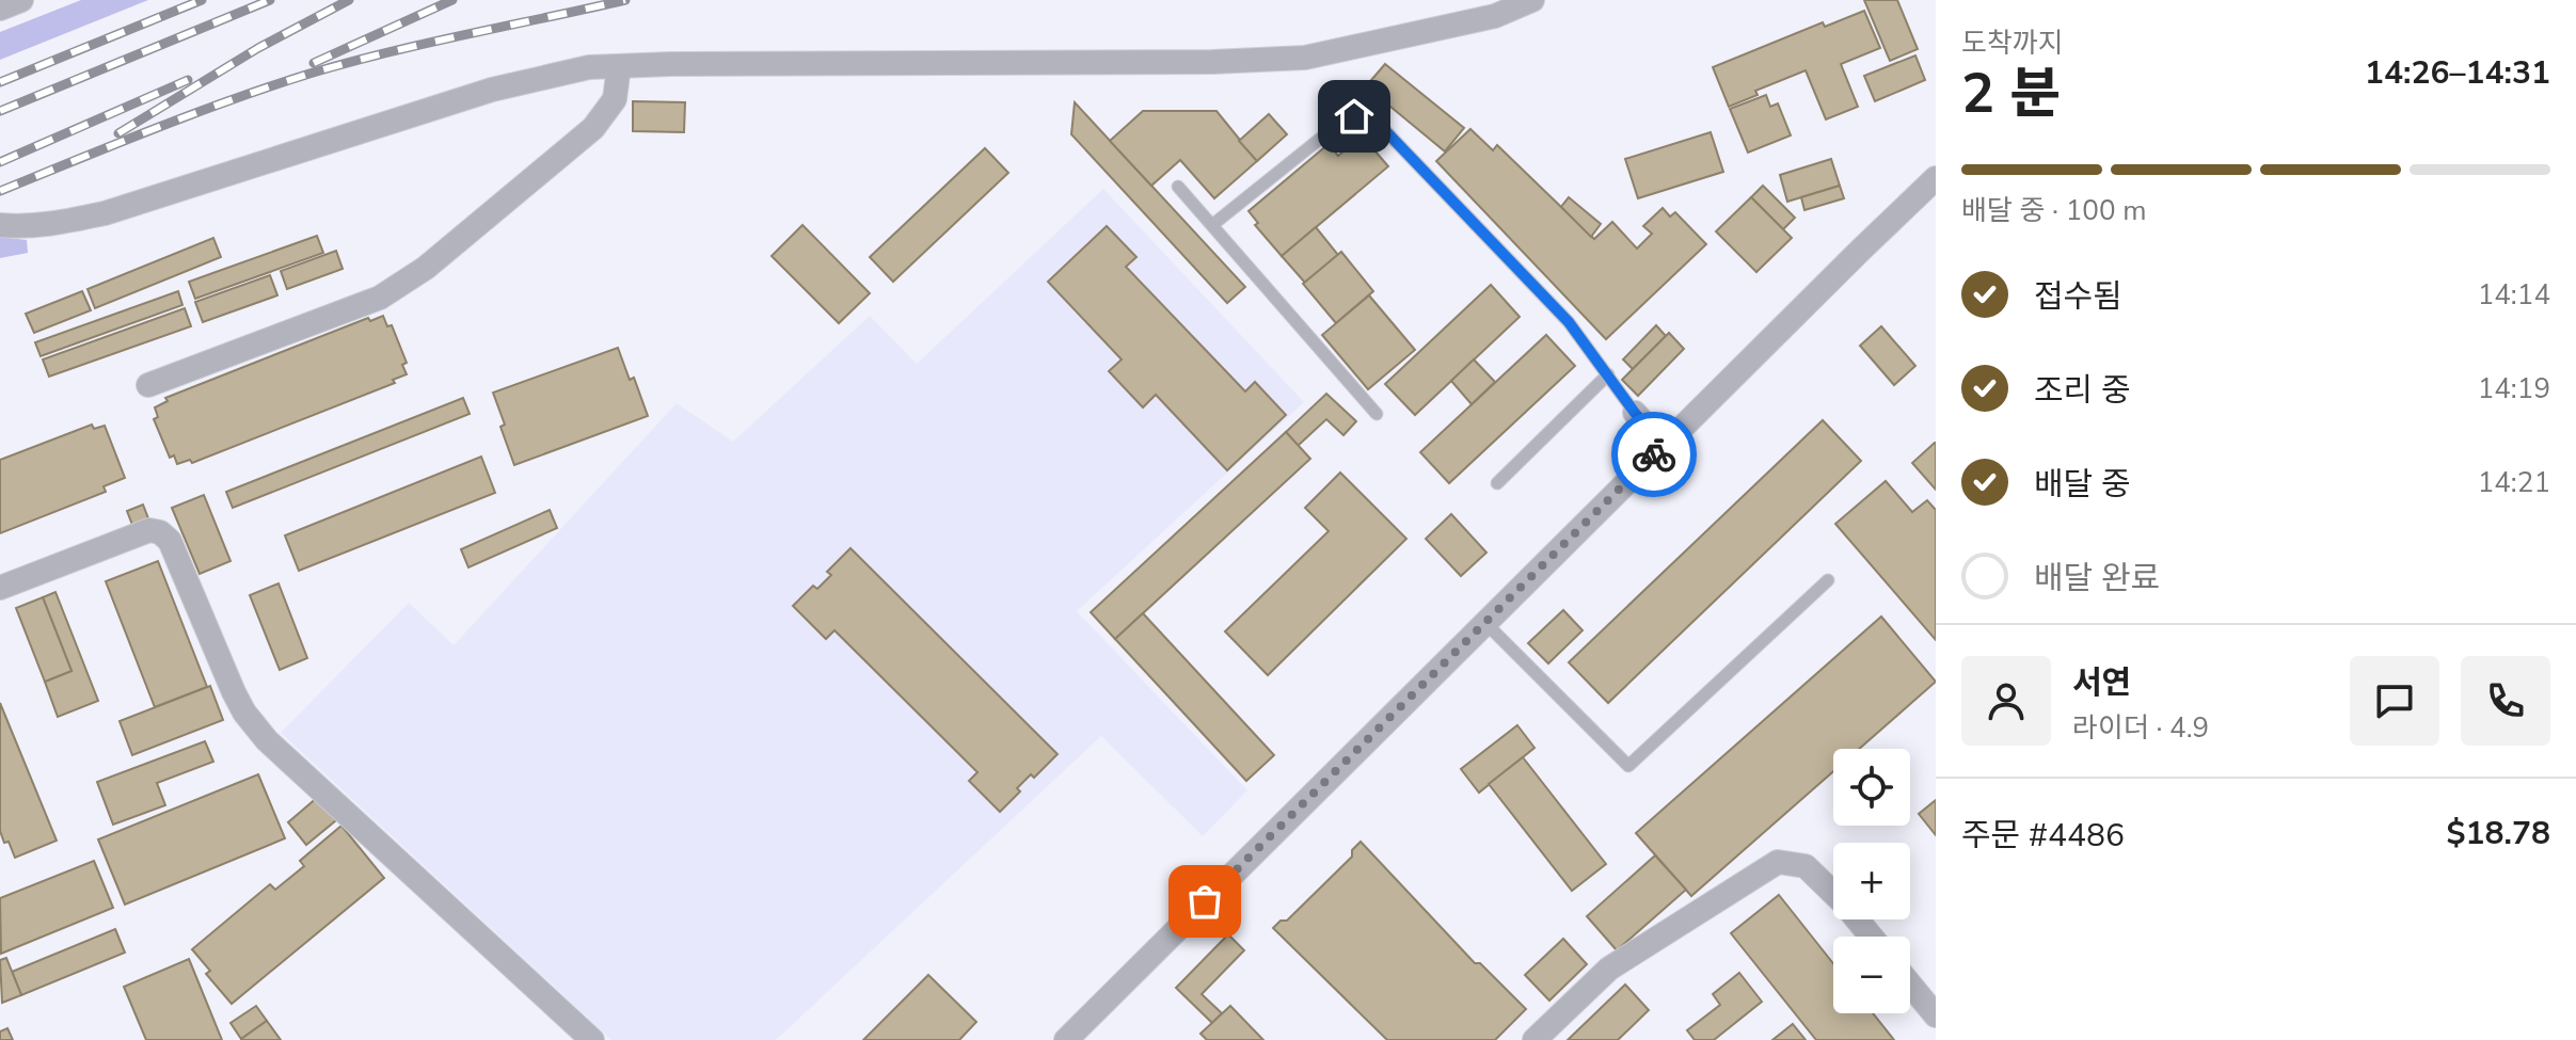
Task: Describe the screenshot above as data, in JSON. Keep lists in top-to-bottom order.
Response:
{
  "page": {
    "heading": ["2 분", "도착까지", "14:26–14:31"],
    "panel": [
      "서연",
      "라이더 · 4.9",
      "주문 #4486",
      "$18.78"
    ],
    "bar": "배달 중 · 100 m",
    "list": [
      ["접수됨", "14:14"],
      ["조리 중", "14:19"],
      ["배달 중", "14:21"],
      "배달 완료"
    ],
    "map_buttons": ["+", "−"]
  }
}
